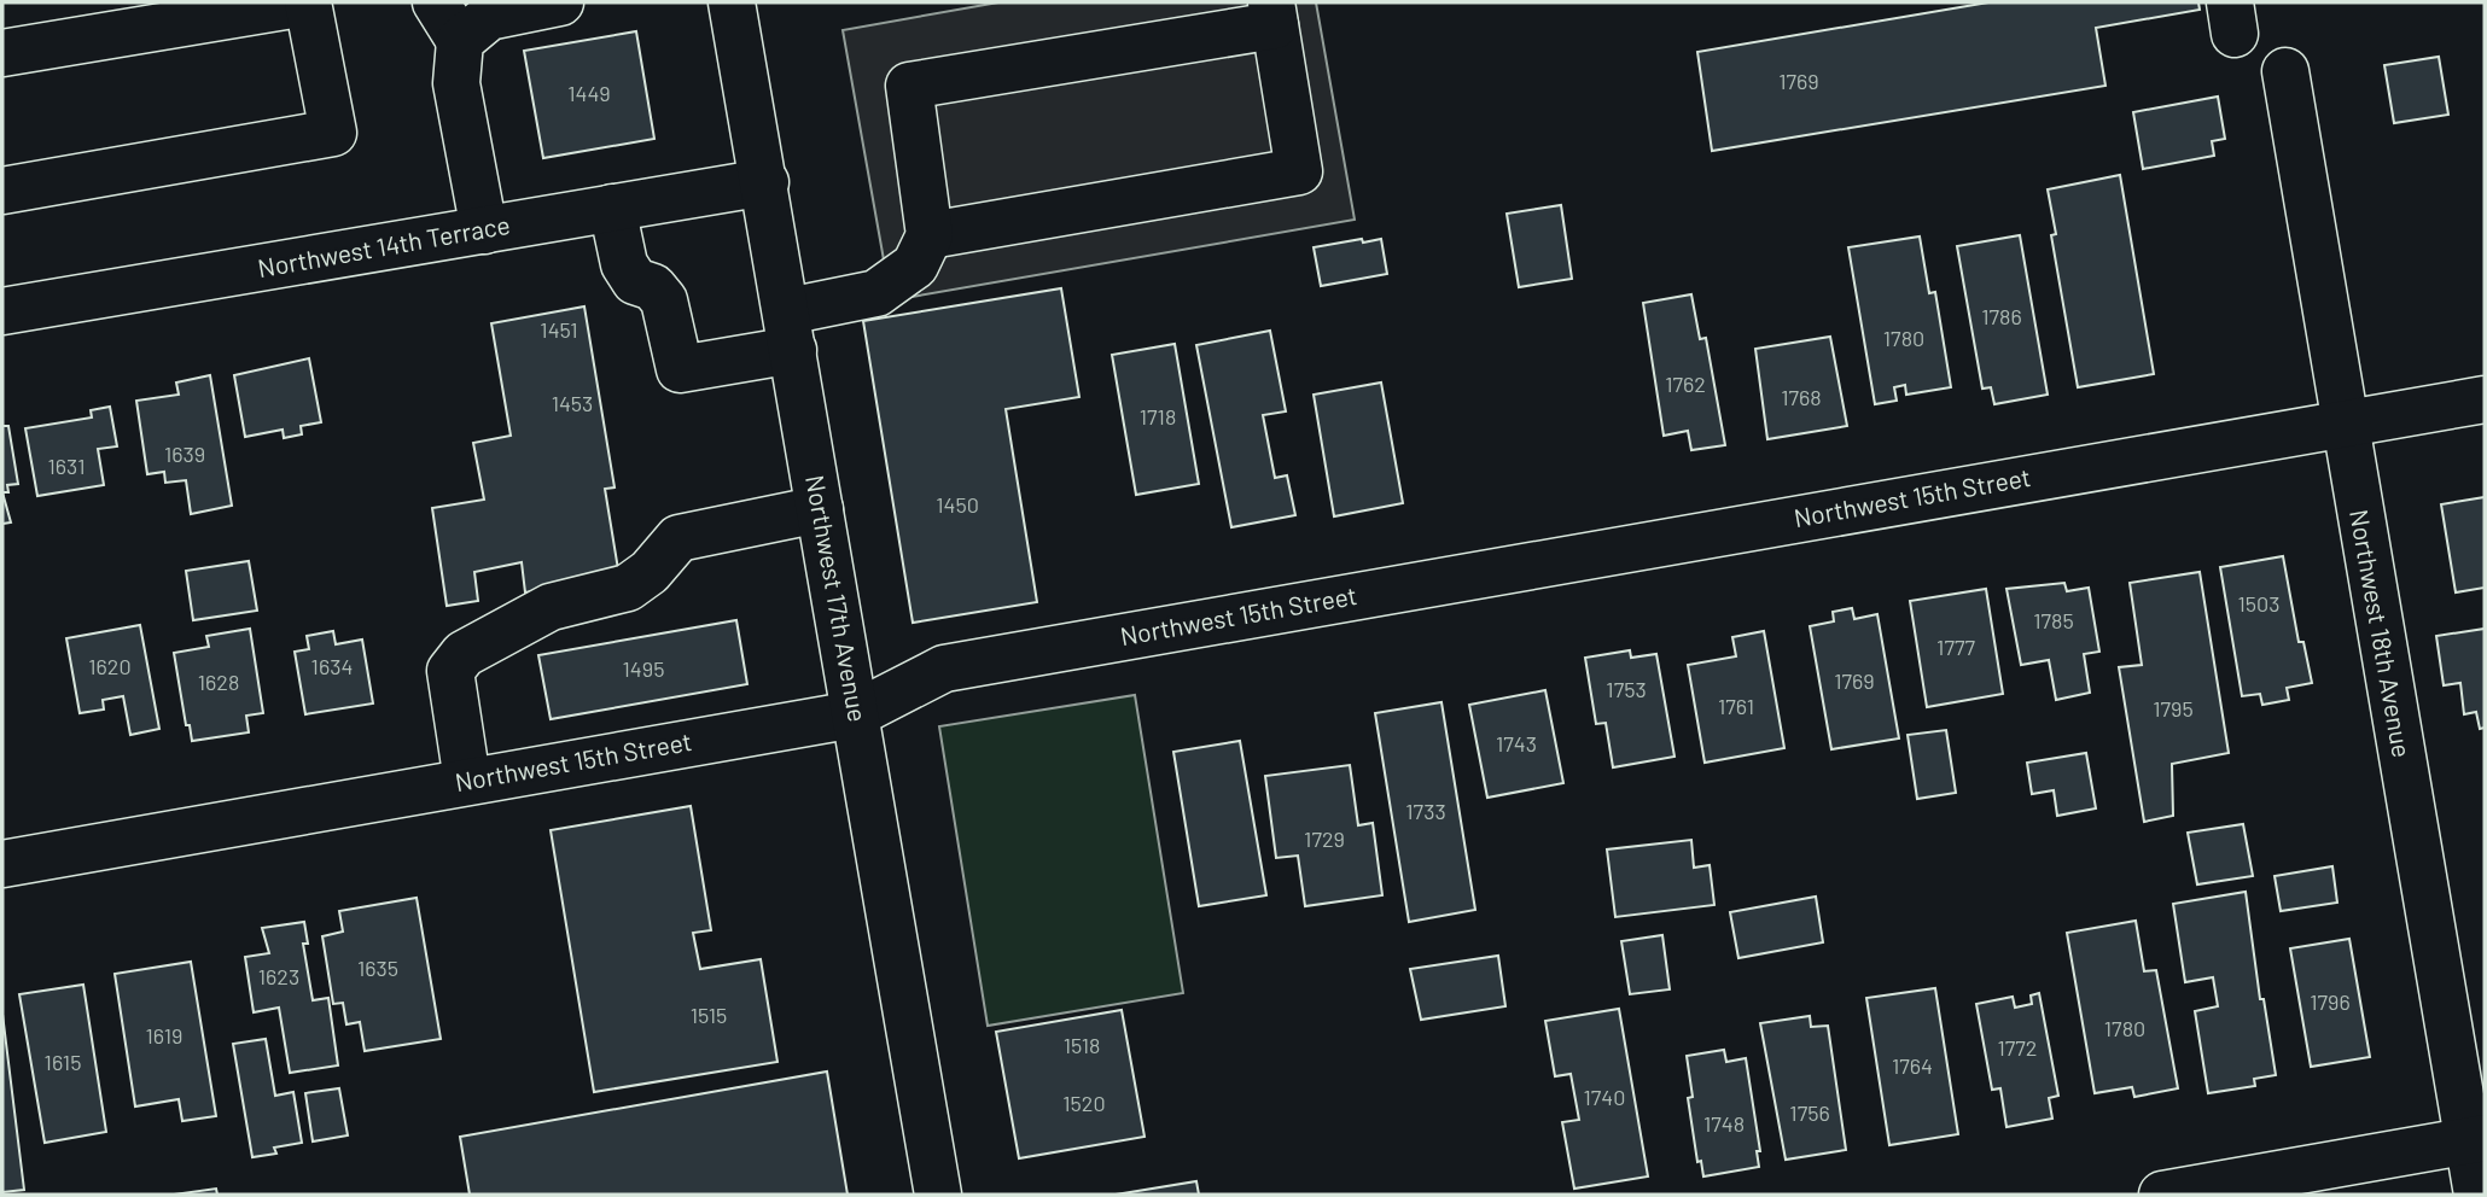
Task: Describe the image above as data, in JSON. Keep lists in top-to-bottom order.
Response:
{
  "streets": {
    "street": [
      "Northwest 14th Terrace",
      "Northwest 15th Street",
      "Northwest 17th Avenue",
      "Northwest 18th Avenue"
    ]
  },
  "crossings": [
    ["Northwest 14th Terrace", "Northwest 17th Avenue"],
    ["Northwest 15th Street", "Northwest 17th Avenue"],
    ["Northwest 15th Street", "Northwest 18th Avenue"]
  ],
  "house_numbers": [
    "1769",
    "1449",
    "1786",
    "1451",
    "1780",
    "1762",
    "1768",
    "1453",
    "1718",
    "1639",
    "1631",
    "1450",
    "1503",
    "1785",
    "1777",
    "1620",
    "1634",
    "1495",
    "1769",
    "1628",
    "1753",
    "1761",
    "1795",
    "1743",
    "1733",
    "1729",
    "1635",
    "1623",
    "1796",
    "1515",
    "1780",
    "1619",
    "1518",
    "1772",
    "1615",
    "1764",
    "1740",
    "1520",
    "1756",
    "1748"
  ]
}
